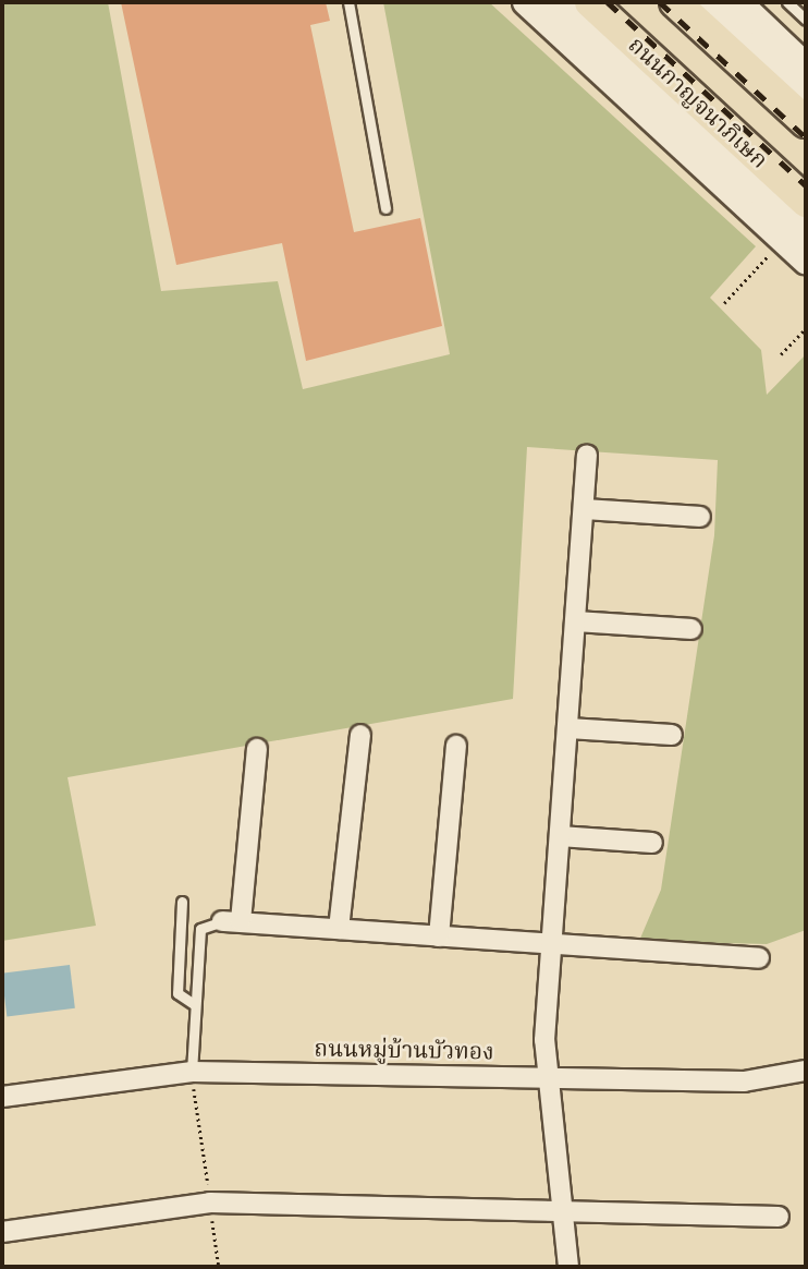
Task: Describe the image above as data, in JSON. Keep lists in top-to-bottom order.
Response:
{
  "streets": {
    "highway": ["ถนนกาญจนาภิเษก"],
    "street": ["ถนนหมู่บ้านบัวทอง"]
  }
}
